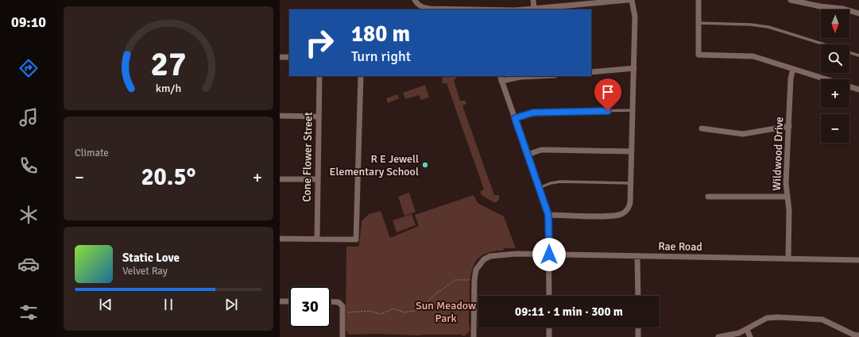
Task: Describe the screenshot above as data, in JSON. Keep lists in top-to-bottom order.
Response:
{
  "streets": {
    "street": ["Wildwood Drive", "Cone Flower Street", "Rae Road"]
  },
  "crossings": [
    ["Wildwood Drive", "Rae Road"]
  ],
  "parks": ["Sun Meadow Park"],
  "places": ["R E Jewell Elementary School"],
  "north": "bottom",
  "page": {
    "tabs": "09:10",
    "map_buttons": ["+", "−"],
    "turn": ["180 m", "Turn right"],
    "tile": "Climate",
    "heat": ["−", "20.5°", "+"],
    "song": ["Static Love", "Velvet Ray"],
    "limit": "30",
    "trip": "09:11 · 1 min · 300 m",
    "gauge": ["27", "km/h"]
  }
}
